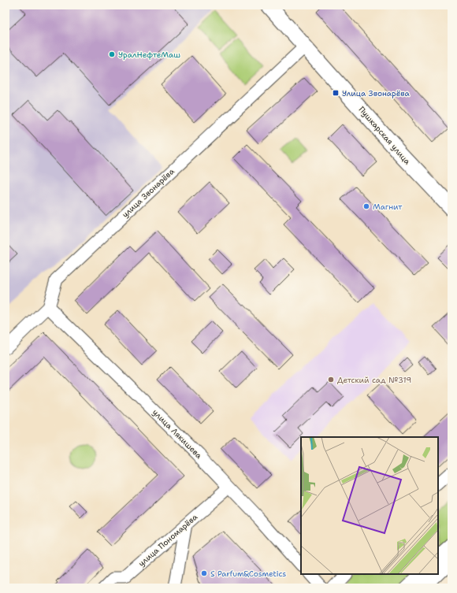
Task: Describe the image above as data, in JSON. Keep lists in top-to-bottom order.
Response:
{
  "streets": {
    "main road": ["Пушкарская улица"],
    "street": ["улица Звонарёва", "улица Лякишева", "улица Пономарёва"]
  },
  "crossings": [
    ["Пушкарская улица", "улица Звонарёва"],
    ["улица Звонарёва", "улица Лякишева"],
    ["улица Лякишева", "улица Пономарёва"]
  ],
  "places": {
    "other": [
      "УралНефтеМаш",
      "Магнит",
      "Детский сад №319",
      "S Parfum&Cosmetics"
    ],
    "transit": ["Улица Звонарёва"]
  }
}
